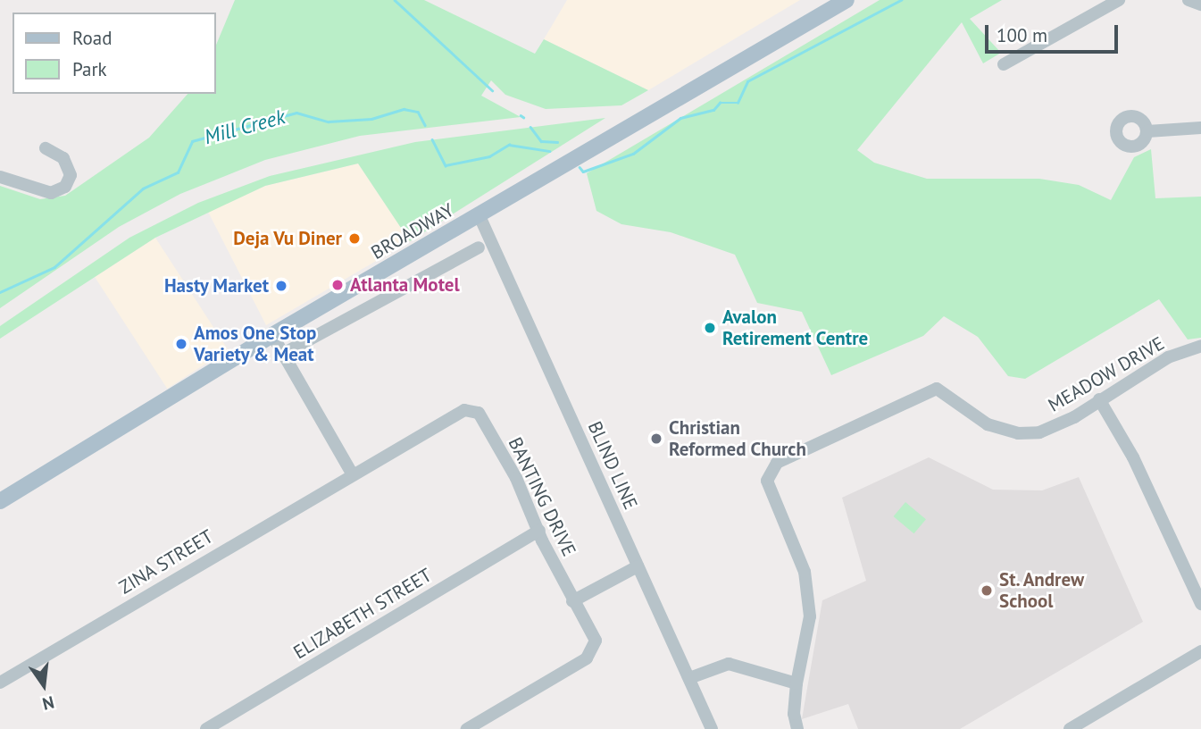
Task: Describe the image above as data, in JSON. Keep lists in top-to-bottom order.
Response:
{
  "streets": {
    "main road": ["BROADWAY"],
    "street": [
      "MEADOW DRIVE",
      "BLIND LINE",
      "BANTING DRIVE",
      "ZINA STREET",
      "ELIZABETH STREET"
    ]
  },
  "crossings": [
    ["BROADWAY", "BLIND LINE"],
    ["BANTING DRIVE", "ZINA STREET"],
    ["BANTING DRIVE", "ELIZABETH STREET"]
  ],
  "water": ["Mill Creek"],
  "places": [
    "Deja Vu Diner",
    "Atlanta Motel",
    "Hasty Market",
    "Avalon Retirement Centre",
    "Amos One Stop Variety & Meat",
    "Christian Reformed Church",
    "St. Andrew School"
  ],
  "legend": ["Road", "Park"],
  "scale_bar": "100 m",
  "north": "bottom"
}
